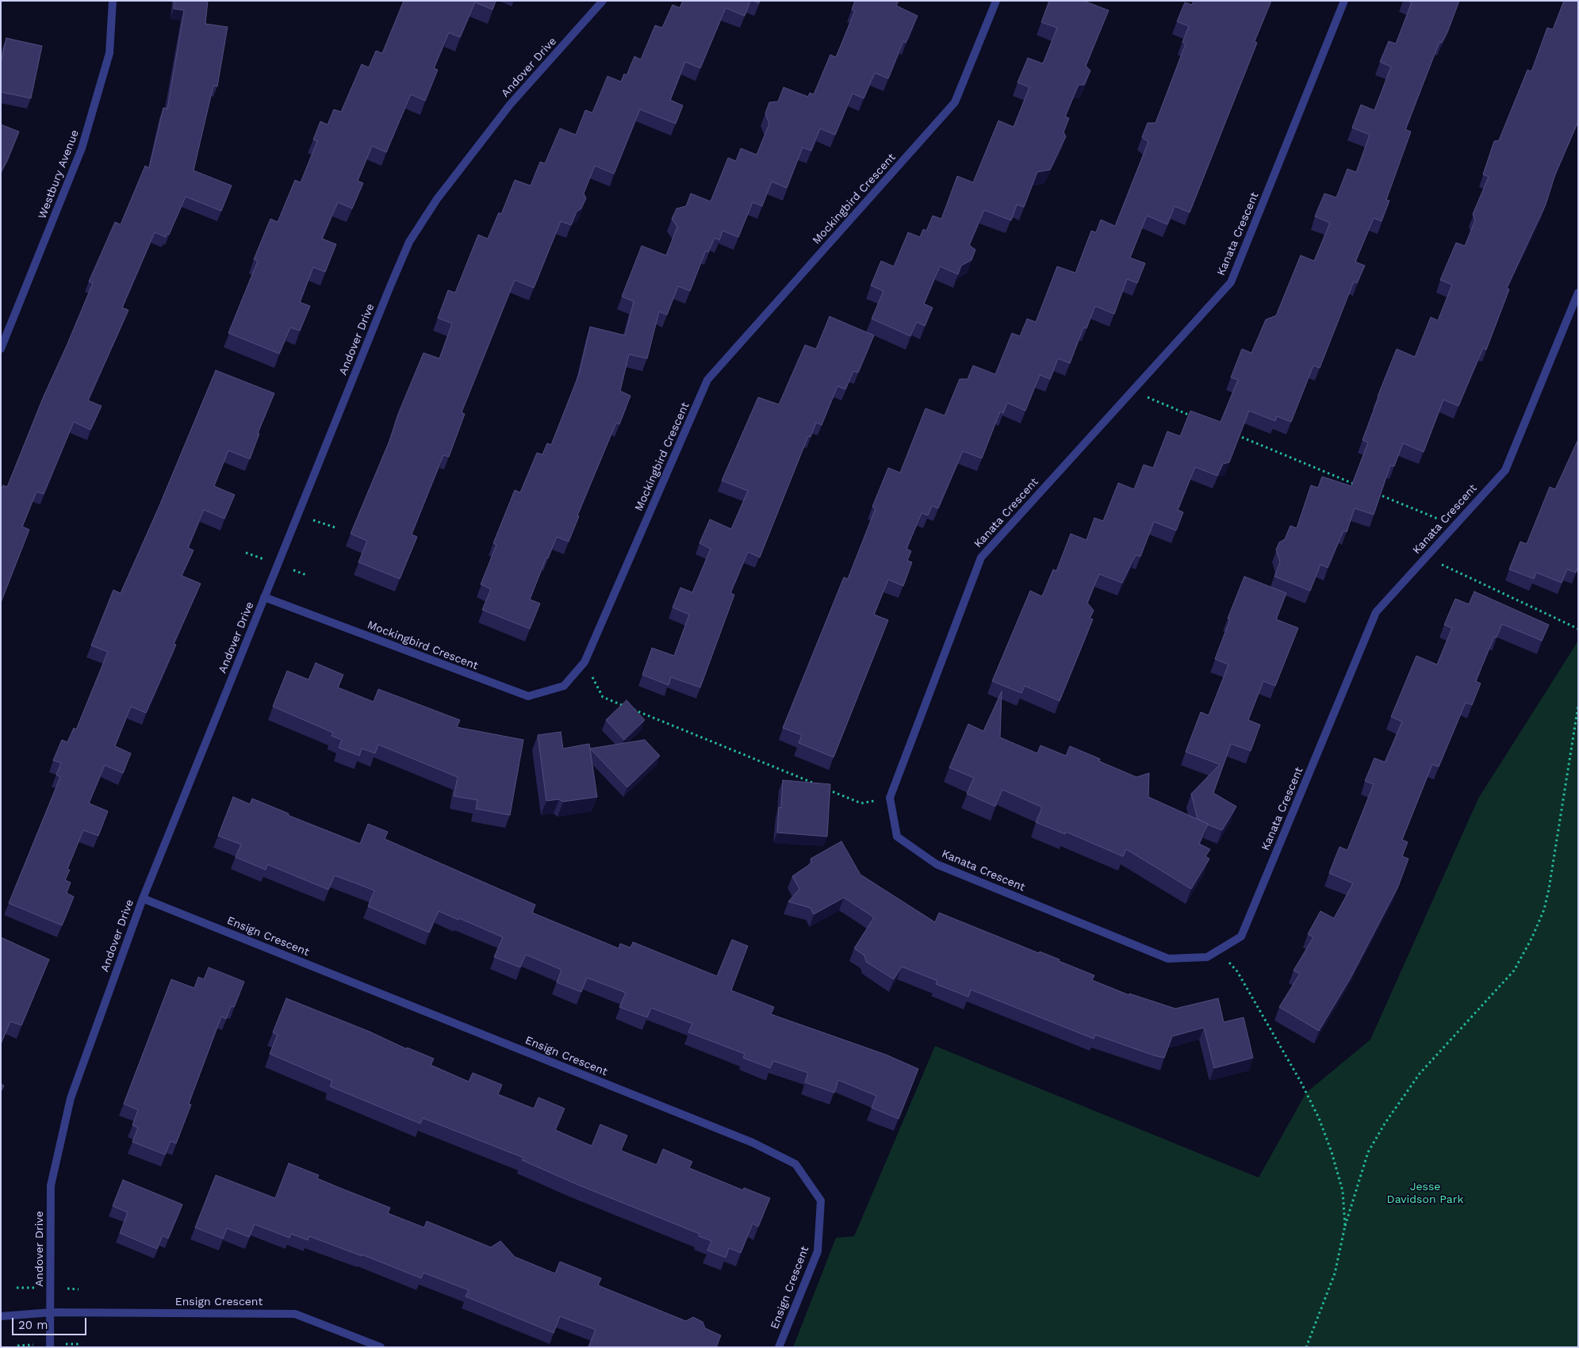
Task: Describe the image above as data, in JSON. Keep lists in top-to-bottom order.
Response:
{
  "streets": {
    "street": [
      "Andover Drive",
      "Westbury Avenue",
      "Mockingbird Crescent",
      "Kanata Crescent",
      "Ensign Crescent"
    ]
  },
  "crossings": [
    ["Andover Drive", "Mockingbird Crescent"],
    ["Andover Drive", "Ensign Crescent"]
  ],
  "parks": ["Jesse Davidson Park"],
  "scale_bar": "20 m"
}
